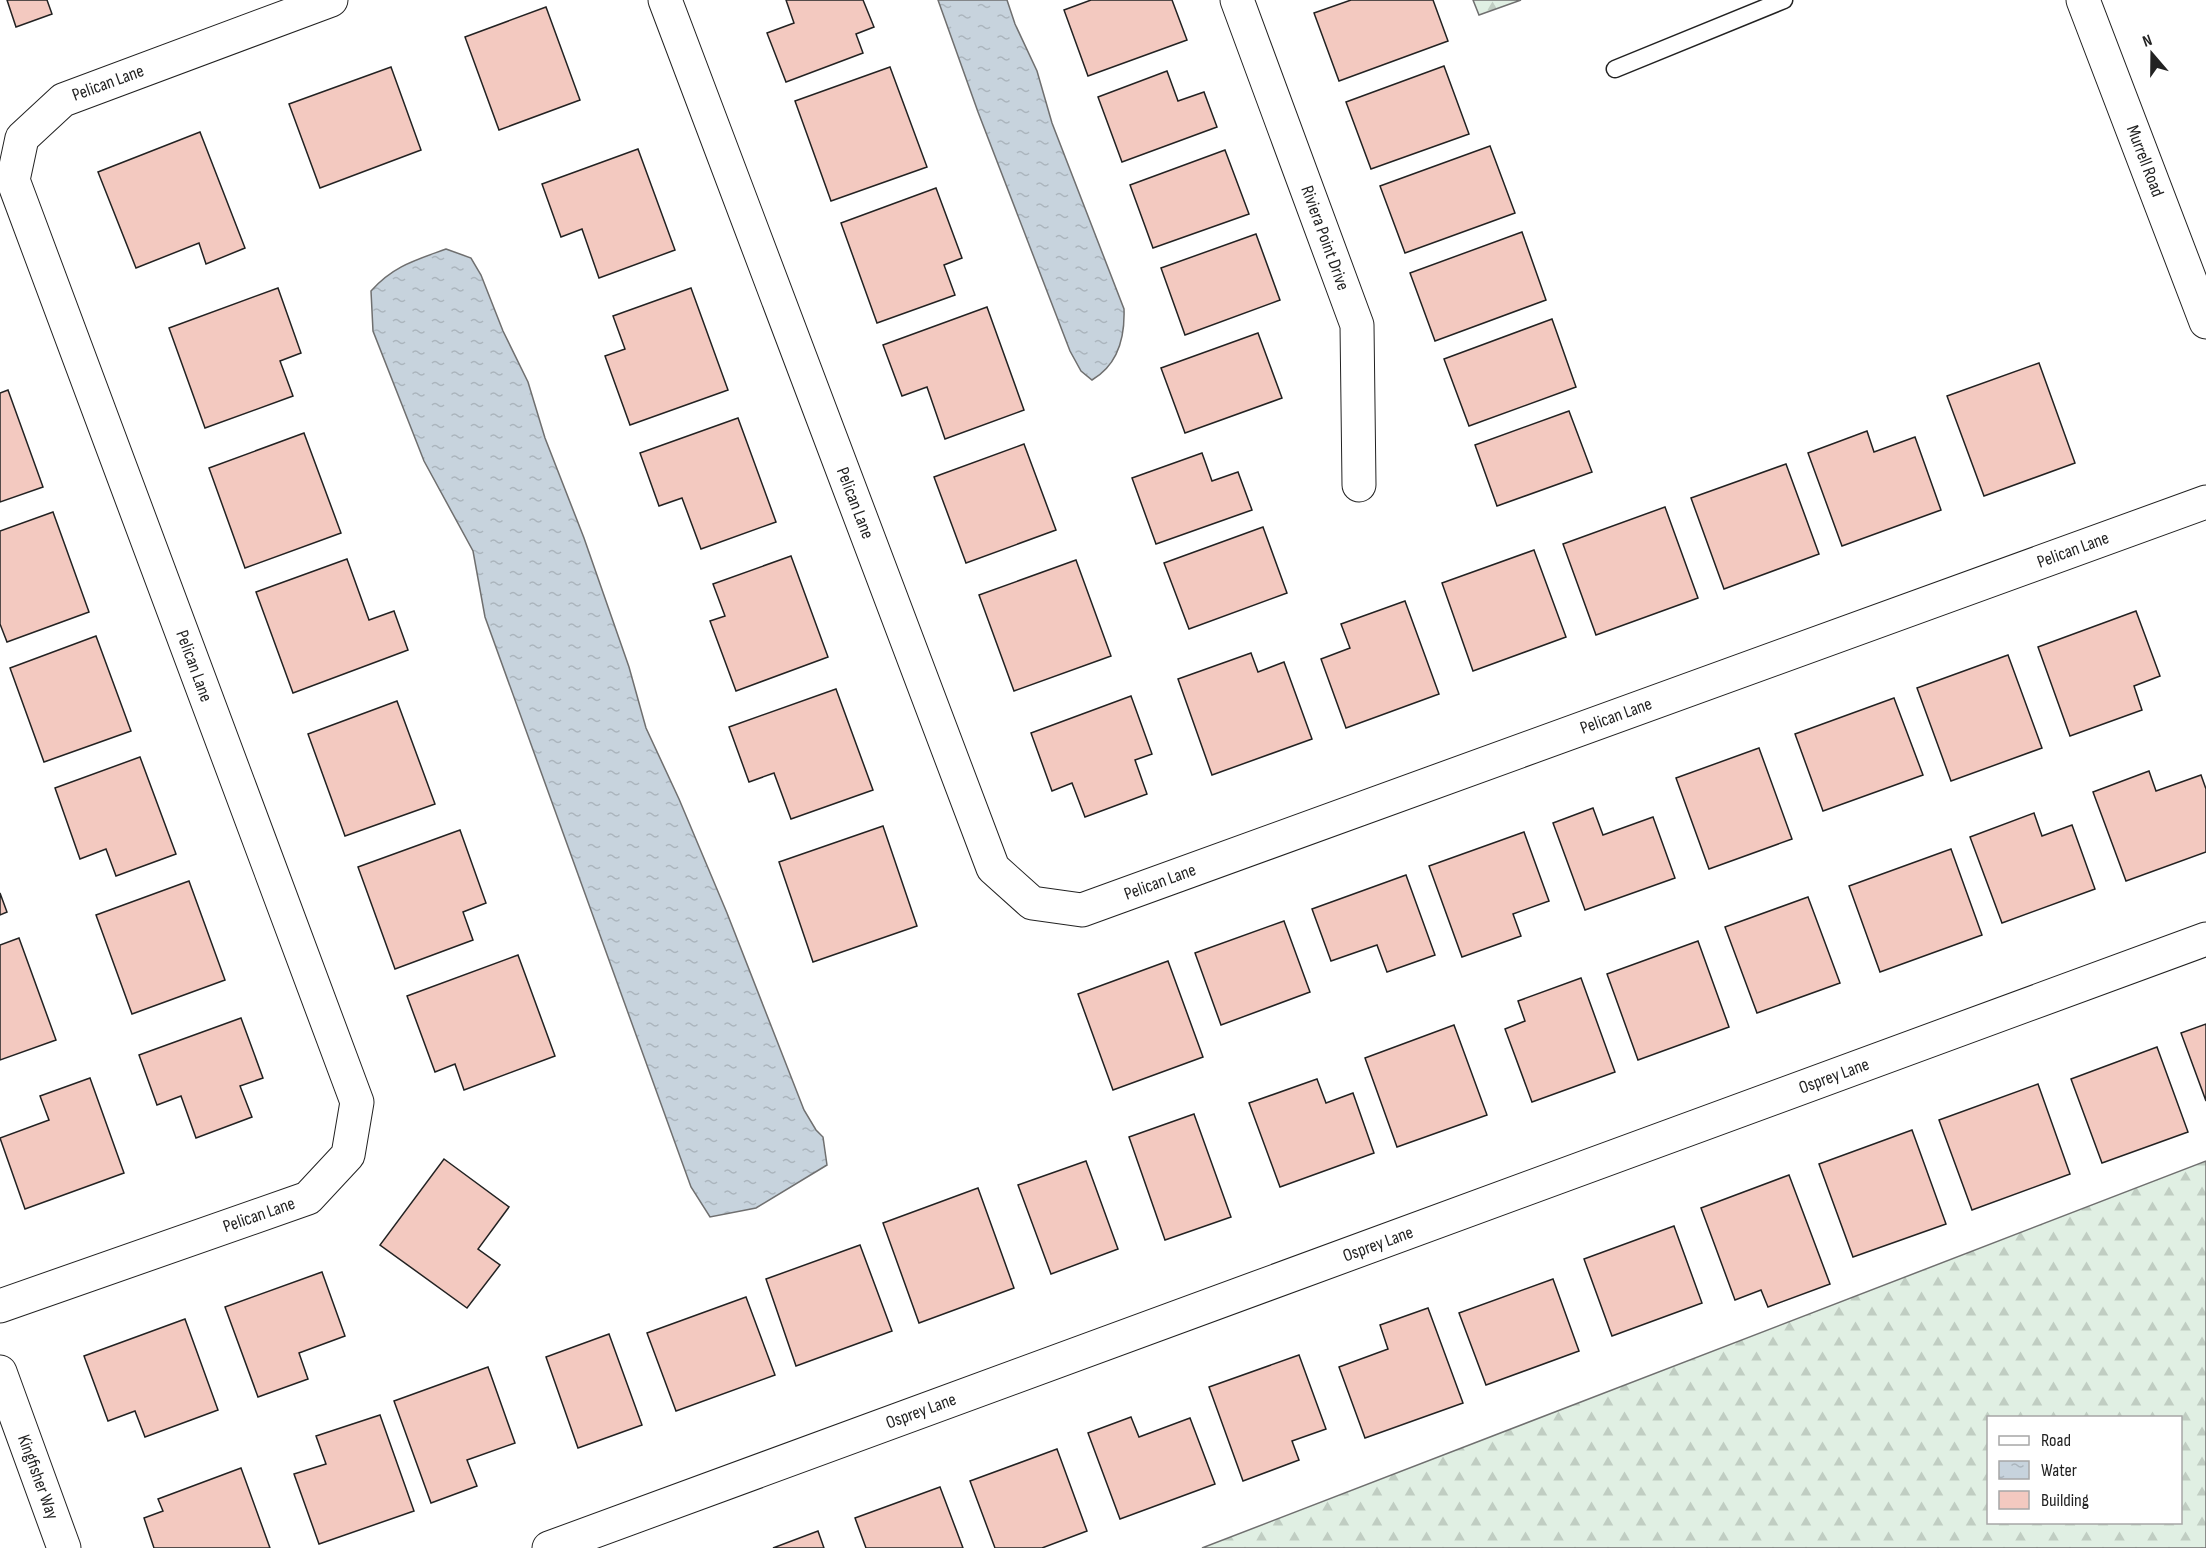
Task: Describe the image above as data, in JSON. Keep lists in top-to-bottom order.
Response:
{
  "streets": {
    "street": [
      "Pelican Lane",
      "Murrell Road",
      "Riviera Point Drive",
      "Osprey Lane",
      "Kingfisher Way"
    ]
  },
  "legend": ["Road", "Water", "Building"],
  "north": "top"
}
